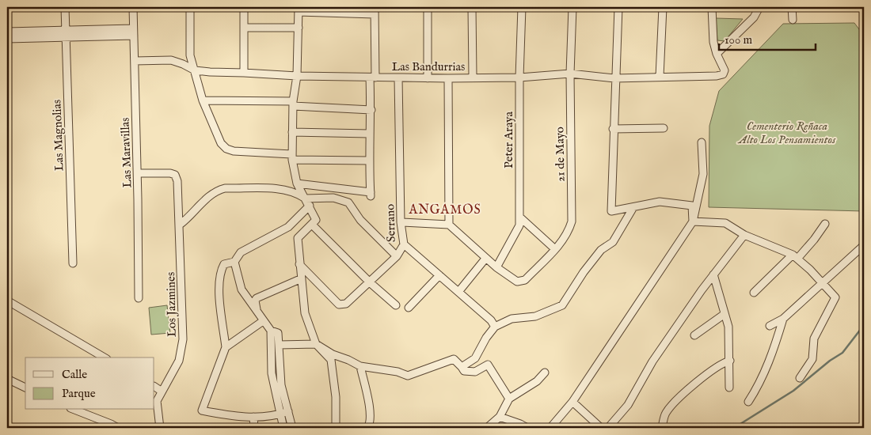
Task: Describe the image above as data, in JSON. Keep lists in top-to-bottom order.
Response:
{
  "streets": {
    "street": [
      "Las Bandurrias",
      "Las Magnolias",
      "Peter Araya",
      "Las Maravillas",
      "21 de Mayo",
      "Serrano",
      "Los Jazmines"
    ]
  },
  "crossings": [
    ["Las Bandurrias", "Peter Araya"],
    ["Las Bandurrias", "Las Maravillas"],
    ["Las Bandurrias", "21 de Mayo"],
    ["Las Bandurrias", "Serrano"],
    ["Peter Araya", "21 de Mayo"],
    ["Las Maravillas", "Los Jazmines"]
  ],
  "districts": ["ANGAMOS"],
  "parks": ["Cementerio Reñaca Alto Los Pensamientos"],
  "legend": ["Calle", "Parque"],
  "scale_bar": "100 m"
}
